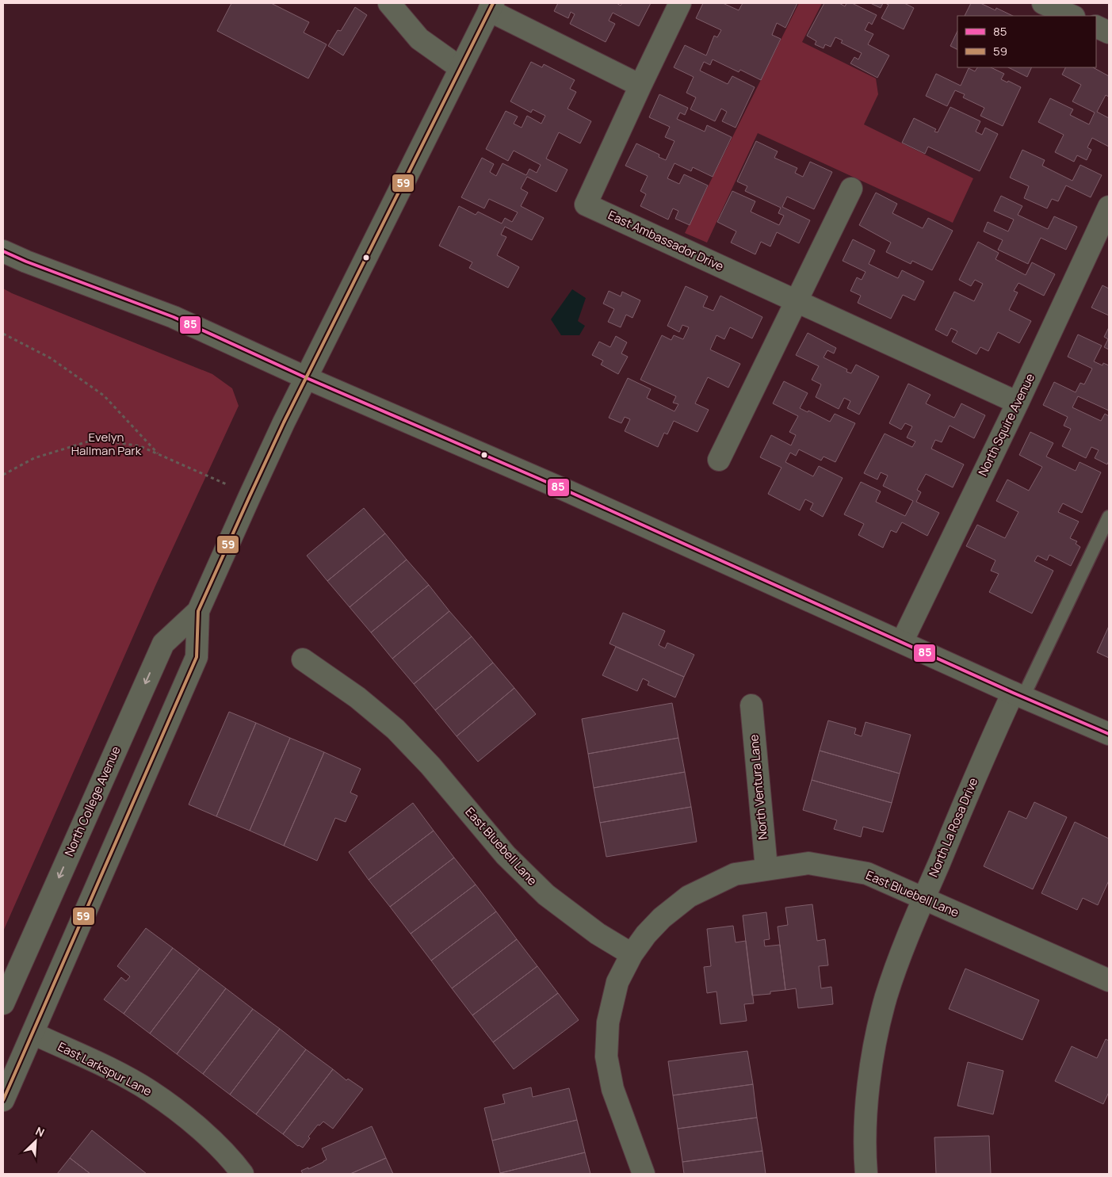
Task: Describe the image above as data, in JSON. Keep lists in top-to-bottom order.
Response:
{
  "streets": {
    "street": [
      "East Ambassador Drive",
      "North Squire Avenue",
      "North Ventura Lane",
      "North College Avenue",
      "North La Rosa Drive",
      "East Bluebell Lane",
      "East Larkspur Lane"
    ]
  },
  "crossings": [
    ["East Ambassador Drive", "North Squire Avenue"],
    ["North Ventura Lane", "East Bluebell Lane"],
    ["North College Avenue", "East Larkspur Lane"],
    ["North La Rosa Drive", "East Bluebell Lane"]
  ],
  "parks": ["Evelyn Hallman Park"],
  "lines": ["transit line 59", "transit line 85"],
  "legend": ["85", "59"],
  "north": "top right"
}
